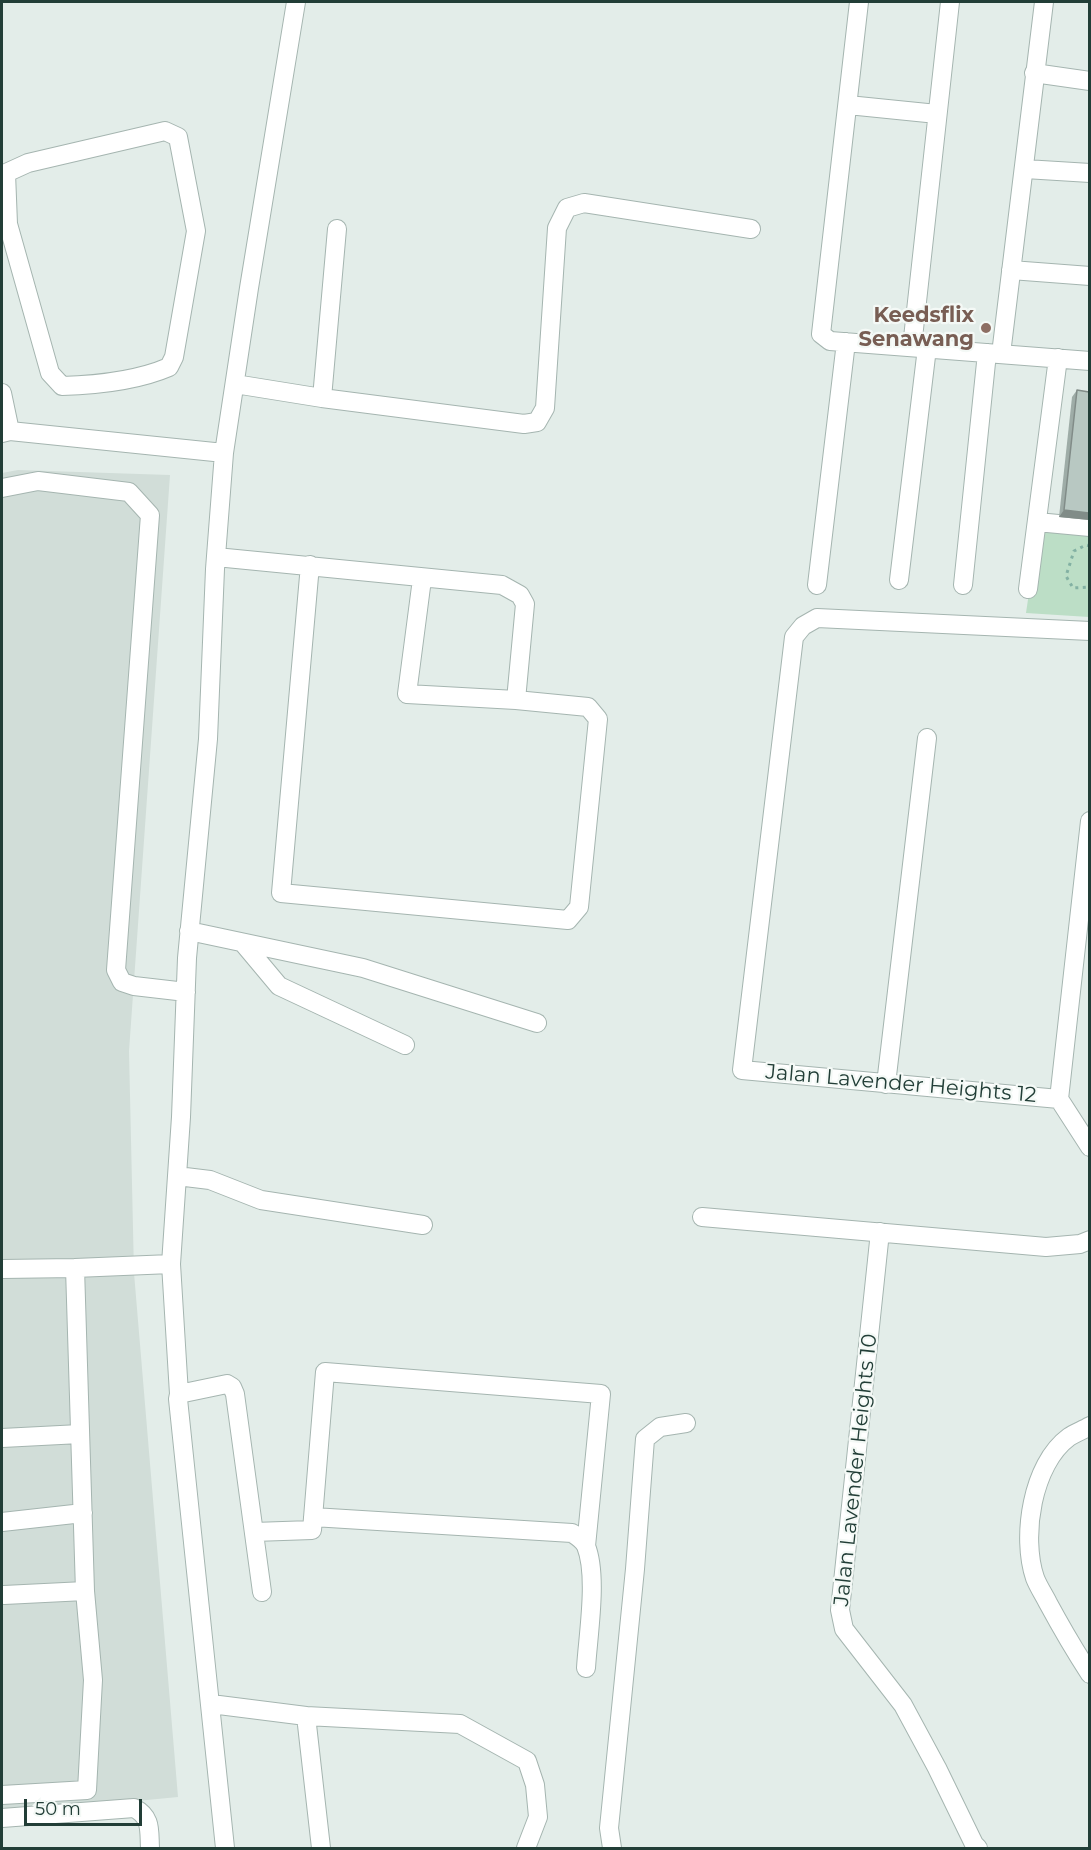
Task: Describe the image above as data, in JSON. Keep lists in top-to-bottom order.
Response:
{
  "streets": {
    "street": ["Jalan Lavender Heights 12", "Jalan Lavender Heights 10"]
  },
  "places": ["Keedsflix Senawang"],
  "scale_bar": "50 m"
}
